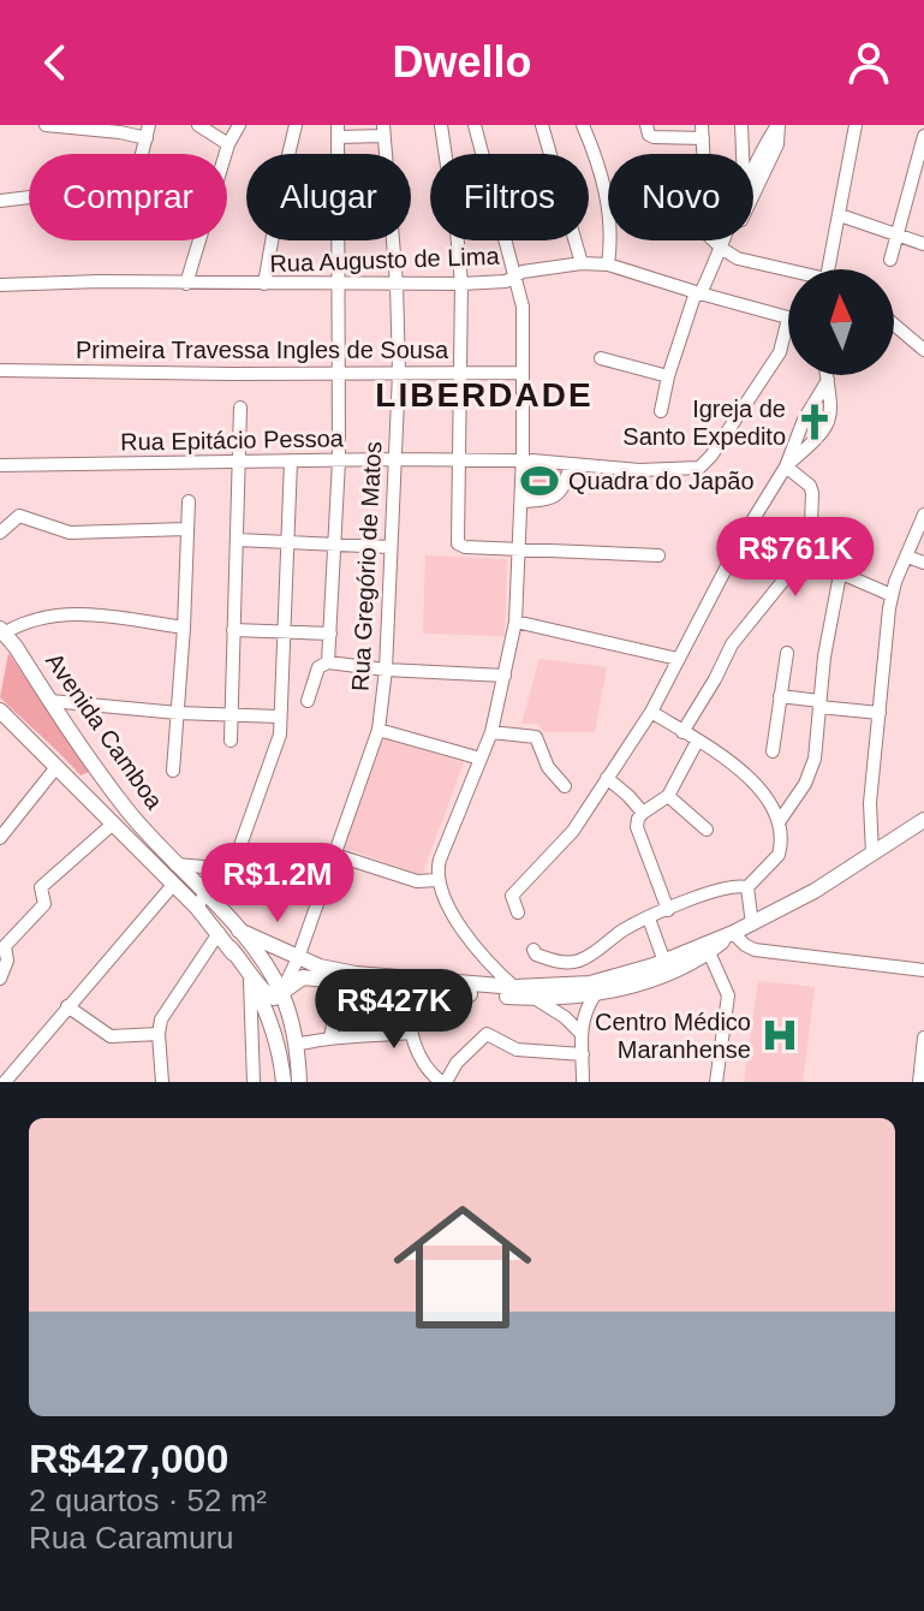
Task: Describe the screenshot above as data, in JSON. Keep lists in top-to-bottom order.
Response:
{
  "streets": {
    "main road": ["Avenida Camboa"],
    "street": [
      "Rua Augusto de Lima",
      "Primeira Travessa Ingles de Sousa",
      "Rua Epitácio Pessoa",
      "Rua Gregório de Matos"
    ]
  },
  "crossings": [
    ["Rua Augusto de Lima", "Rua Epitácio Pessoa"],
    ["Rua Augusto de Lima", "Rua Gregório de Matos"],
    ["Primeira Travessa Ingles de Sousa", "Rua Gregório de Matos"],
    ["Rua Epitácio Pessoa", "Rua Gregório de Matos"],
    ["Rua Gregório de Matos", "Avenida Camboa"]
  ],
  "districts": ["LIBERDADE"],
  "places": {
    "church": ["Igreja de Santo Expedito"],
    "sports": ["Quadra do Japão"],
    "hospital": ["Centro Médico Maranhense"]
  },
  "north": "top",
  "page": {
    "header": "Dwello",
    "chip": [
      "Comprar",
      "Alugar",
      "Filtros",
      "Novo"
    ],
    "price": ["R$761K", "R$1.2M", "R$427K"],
    "list": [
      {
        "name": "R$427,000",
        "note": "2 quartos · 52 m² · Rua Caramuru"
      }
    ]
  }
}
